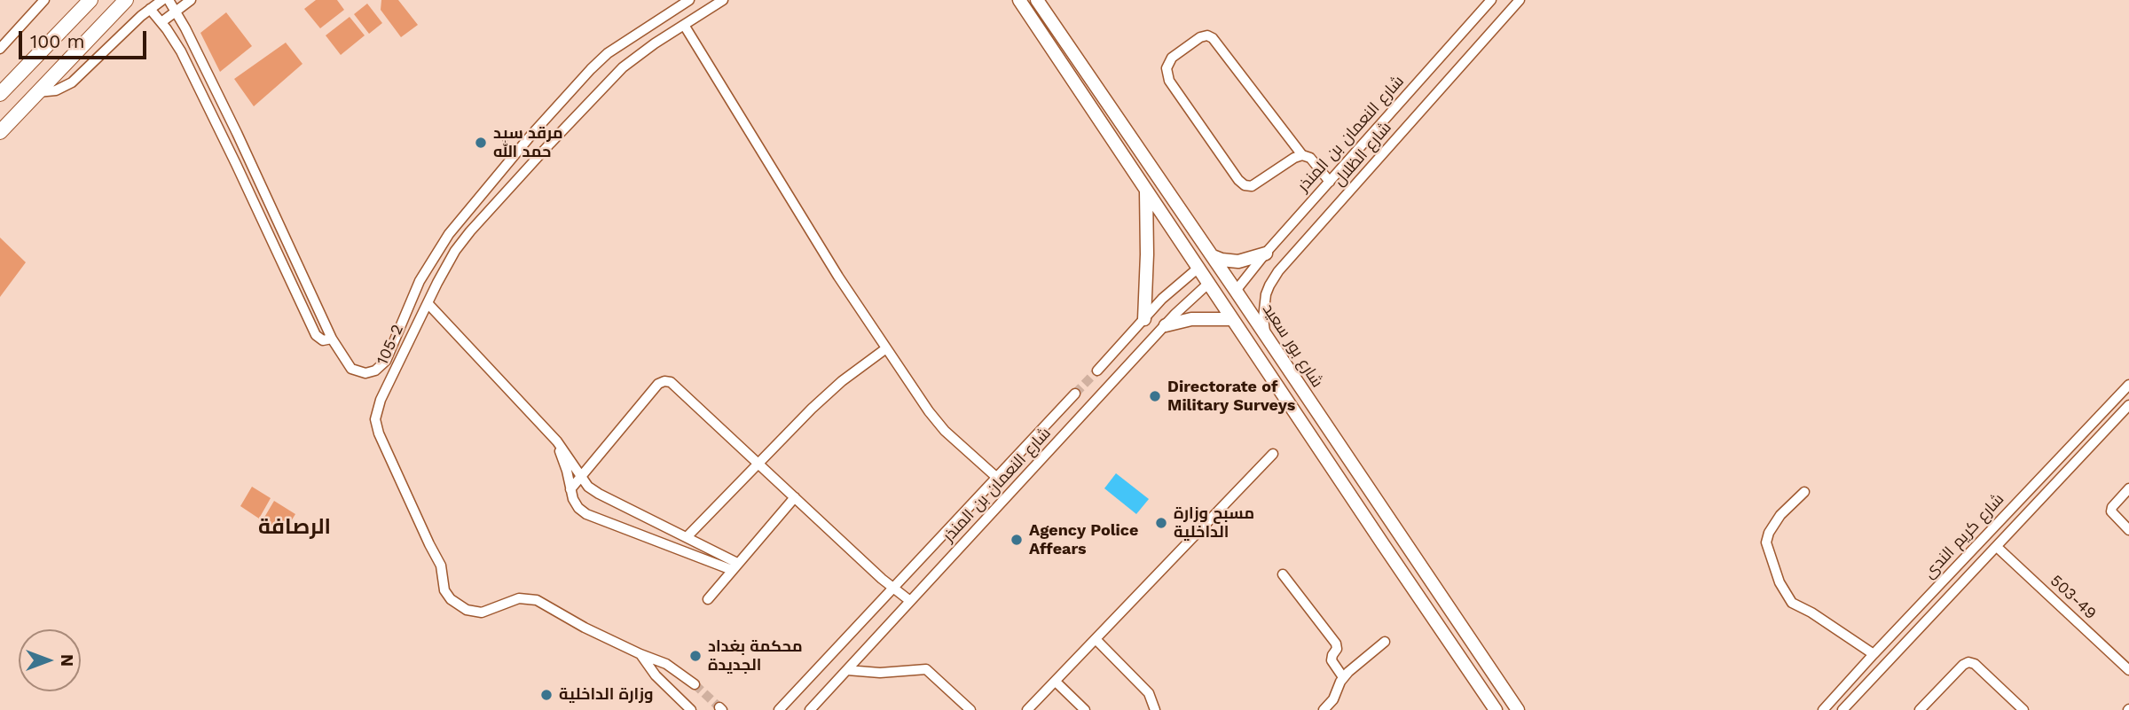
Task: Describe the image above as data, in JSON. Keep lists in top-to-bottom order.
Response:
{
  "streets": {
    "main road": ["شارع بور سعيد"],
    "street": [
      "شارع النعمان بن المنذر",
      "شارع الظلال",
      "105-2",
      "شارع كريم الندى",
      "503-49"
    ]
  },
  "crossings": [
    ["شارع النعمان بن المنذر", "شارع بور سعيد"],
    ["شارع الظلال", "شارع بور سعيد"],
    ["شارع كريم الندى", "503-49"]
  ],
  "districts": ["الرصافة"],
  "places": [
    "مرقد سيد حمد الله",
    "Directorate of Military Surveys",
    "مسبح وزارة الداخلية",
    "Agency Police Affears",
    "محكمة بغداد الجديدة",
    "وزارة الداخلية"
  ],
  "scale_bar": "100 m",
  "north": "right"
}
